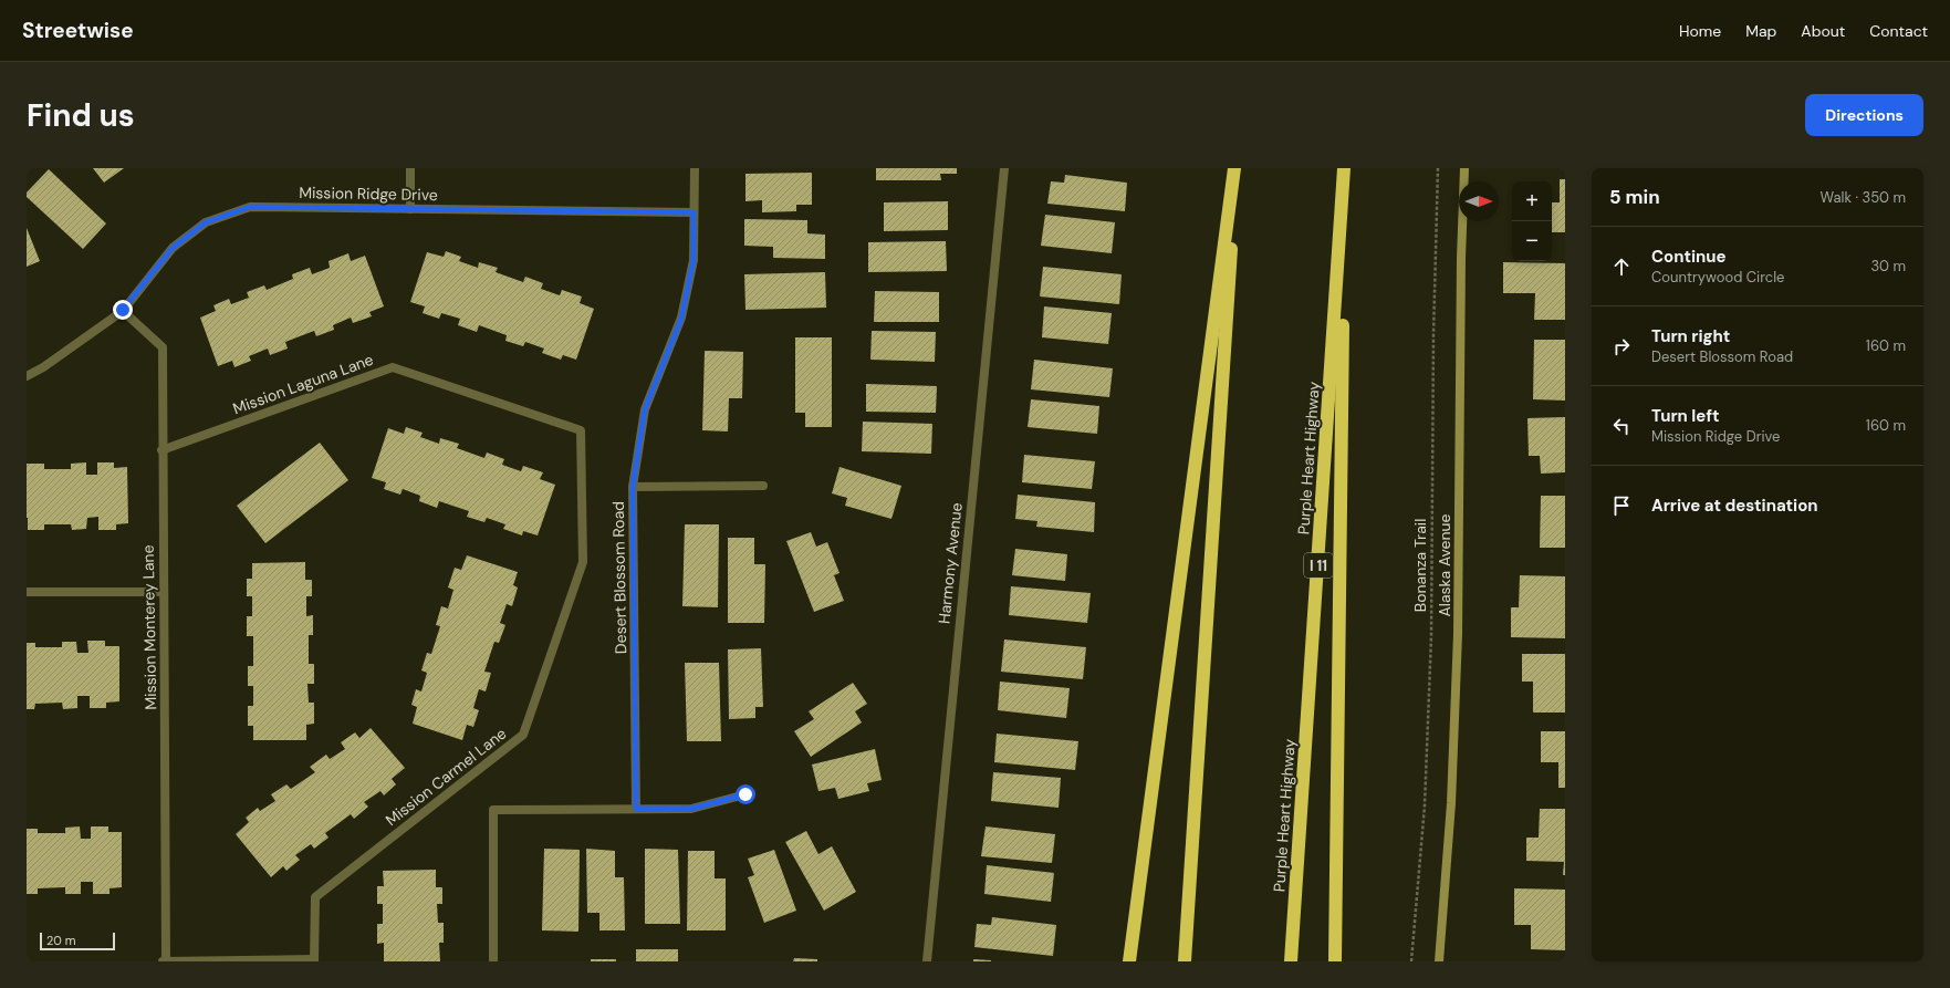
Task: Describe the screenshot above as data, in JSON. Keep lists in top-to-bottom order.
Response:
{
  "streets": {
    "highway": ["Purple Heart Highway", "I 11"],
    "street": [
      "Mission Ridge Drive",
      "Mission Laguna Lane",
      "Harmony Avenue",
      "Alaska Avenue",
      "Desert Blossom Road",
      "Mission Monterey Lane",
      "Mission Carmel Lane"
    ],
    "path": ["Bonanza Trail"]
  },
  "crossings": [
    ["Mission Ridge Drive", "Desert Blossom Road"],
    ["Mission Ridge Drive", "Mission Monterey Lane"],
    ["Mission Laguna Lane", "Mission Monterey Lane"],
    ["Mission Laguna Lane", "Mission Carmel Lane"]
  ],
  "scale_bar": "20 m",
  "north": "right",
  "page": {
    "header": "Streetwise",
    "nav": [
      "Home",
      "Map",
      "About",
      "Contact"
    ],
    "buttons": "Directions",
    "title": "Find us",
    "heading": ["5 min", "Walk · 350 m"],
    "map_buttons": ["+", "−"],
    "list": [
      ["Continue", "Countrywood Circle", "30 m"],
      ["Turn right", "Desert Blossom Road", "160 m"],
      ["Turn left", "Mission Ridge Drive", "160 m"],
      "Arrive at destination"
    ],
    "scale": "20 m"
  }
}
